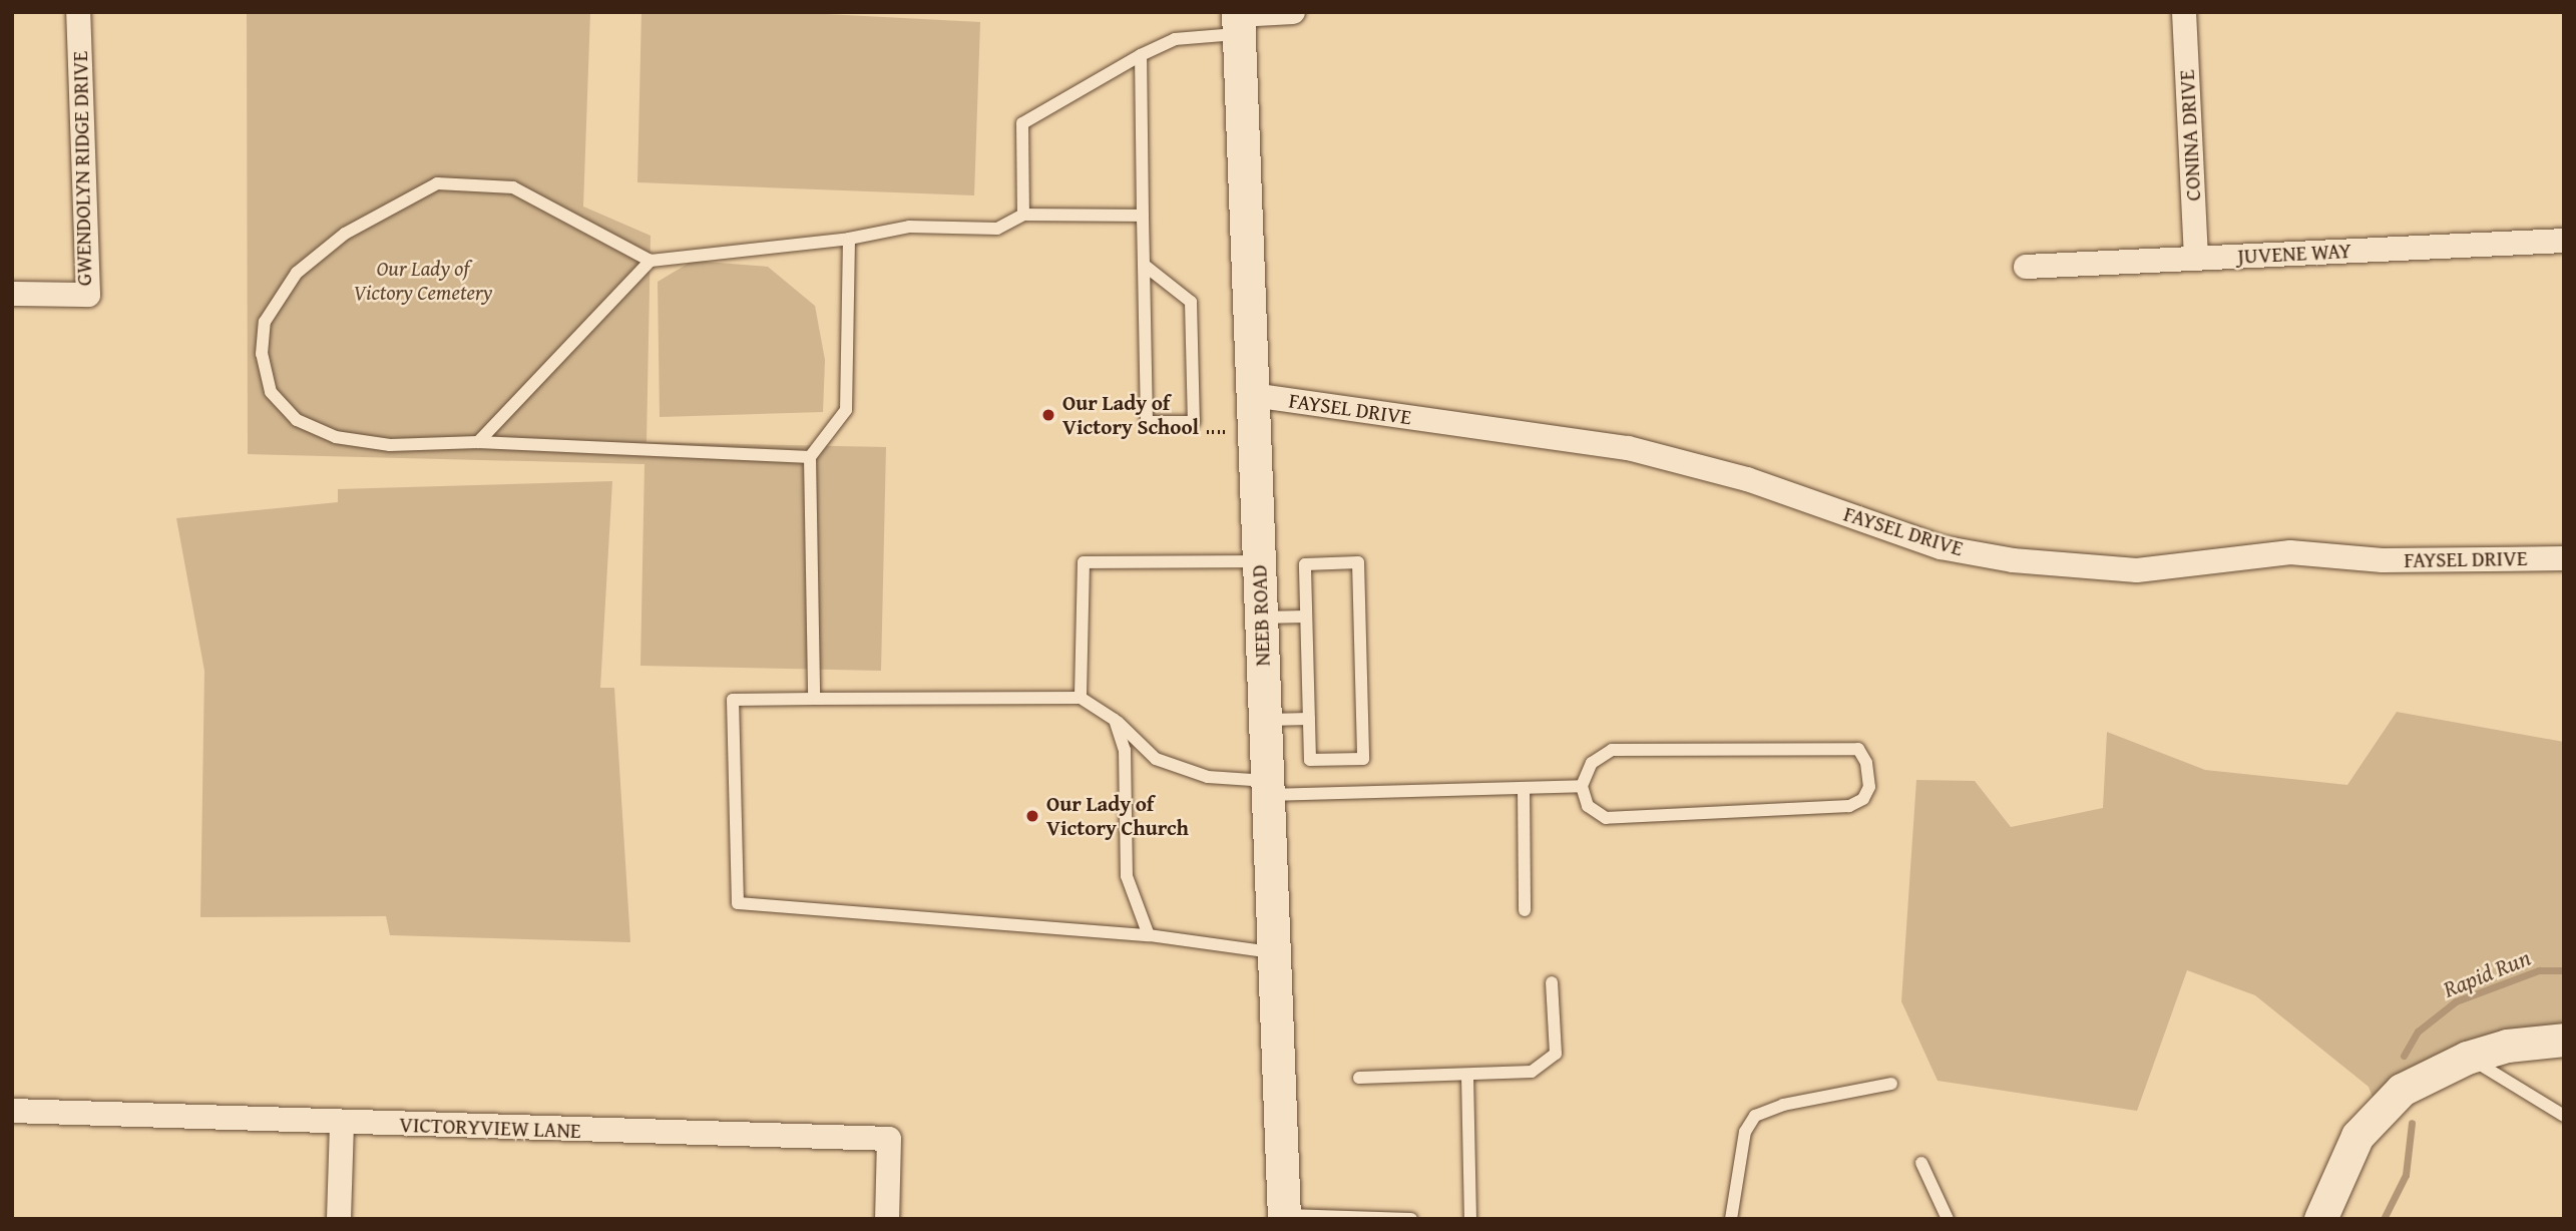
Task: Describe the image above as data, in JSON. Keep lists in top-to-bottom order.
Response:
{
  "streets": {
    "street": [
      "CONINA DRIVE",
      "GWENDOLYN RIDGE DRIVE",
      "JUVENE WAY",
      "FAYSEL DRIVE",
      "NEEB ROAD",
      "VICTORYVIEW LANE"
    ]
  },
  "crossings": [
    ["CONINA DRIVE", "JUVENE WAY"],
    ["FAYSEL DRIVE", "NEEB ROAD"]
  ],
  "water": ["Rapid Run"],
  "parks": ["Our Lady of Victory Cemetery"],
  "places": ["Our Lady of Victory School", "Our Lady of Victory Church"]
}
